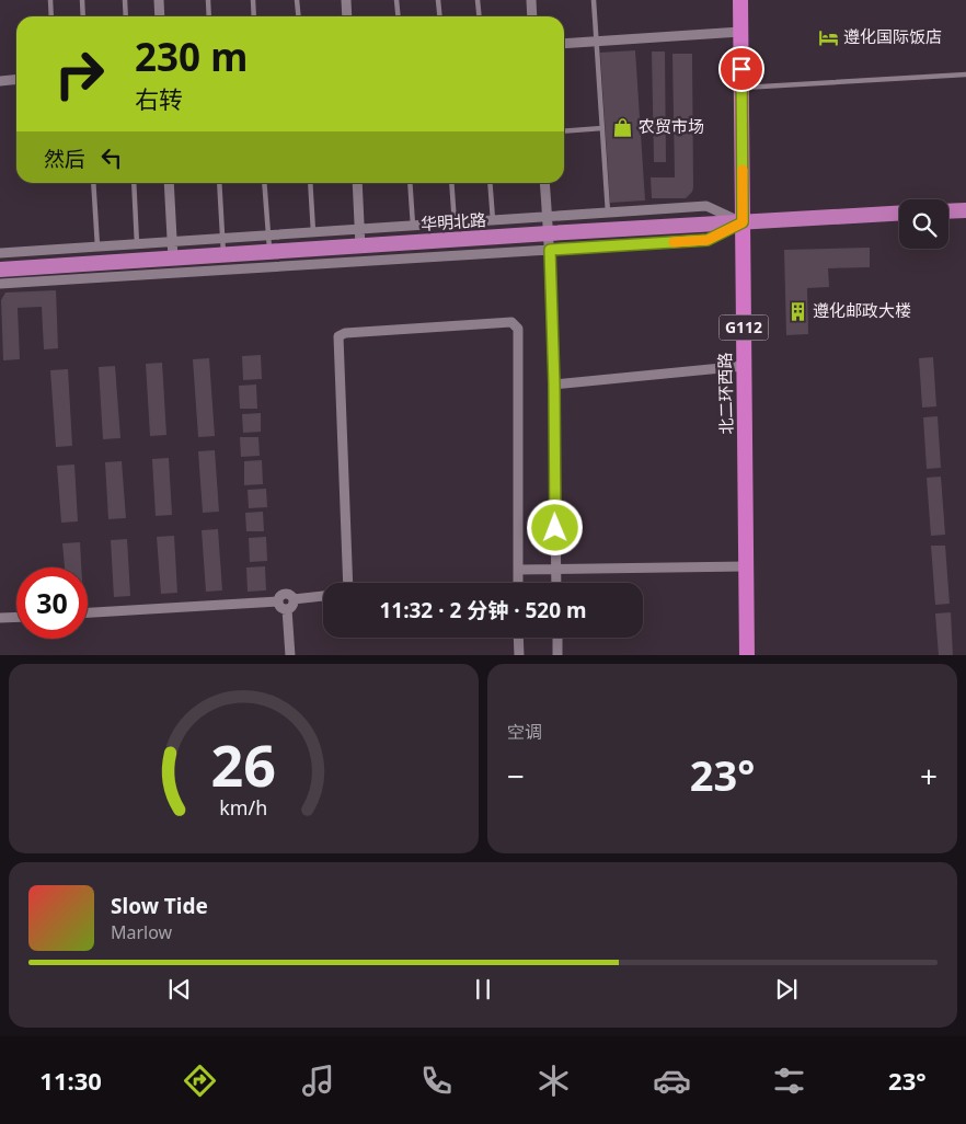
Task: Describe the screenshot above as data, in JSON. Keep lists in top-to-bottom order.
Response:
{
  "streets": {
    "highway": ["G112", "北二环西路"],
    "main road": ["华明北路"]
  },
  "crossings": [
    ["华明北路", "北二环西路"]
  ],
  "places": {
    "hotel": ["遵化国际饭店"],
    "shop": ["农贸市场"],
    "building": ["遵化邮政大楼"]
  },
  "page": {
    "turn": ["230 m", "右转"],
    "then": "然后",
    "limit": "30",
    "trip": "11:32 · 2 分钟 · 520 m",
    "tile": "空调",
    "heat": ["−", "23°", "+"],
    "song": ["Slow Tide", "Marlow"],
    "tabs": ["11:30", "23°"],
    "gauge": ["26", "km/h"]
  }
}
